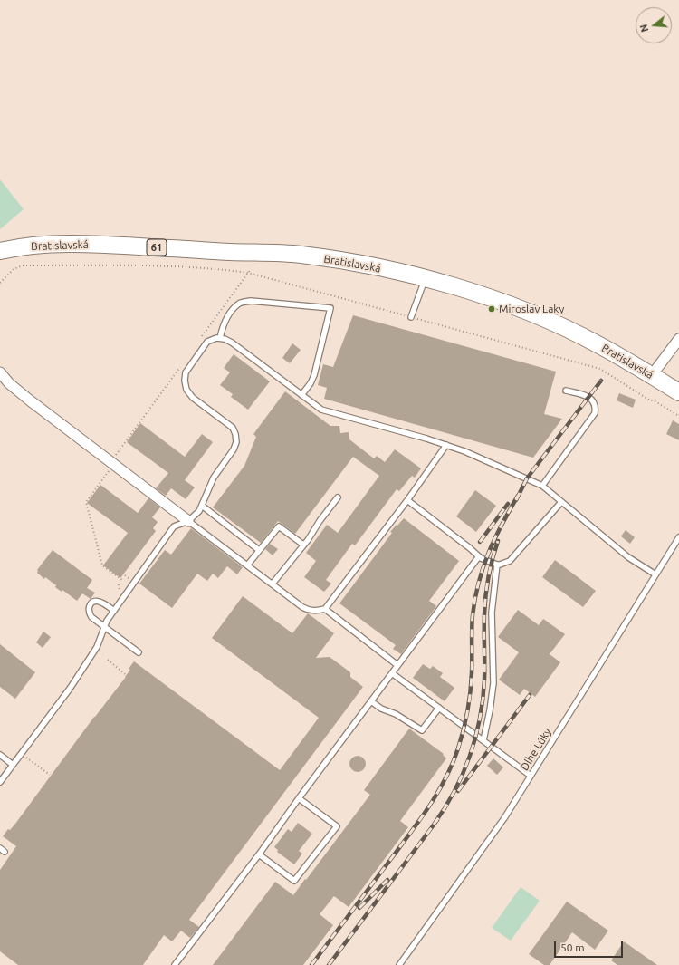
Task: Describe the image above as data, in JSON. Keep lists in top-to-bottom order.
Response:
{
  "streets": {
    "main road": ["Bratislavská", "61"],
    "lane": ["Dlhé Lúky"]
  },
  "places": ["Miroslav Laky"],
  "scale_bar": "50 m",
  "north": "left"
}
